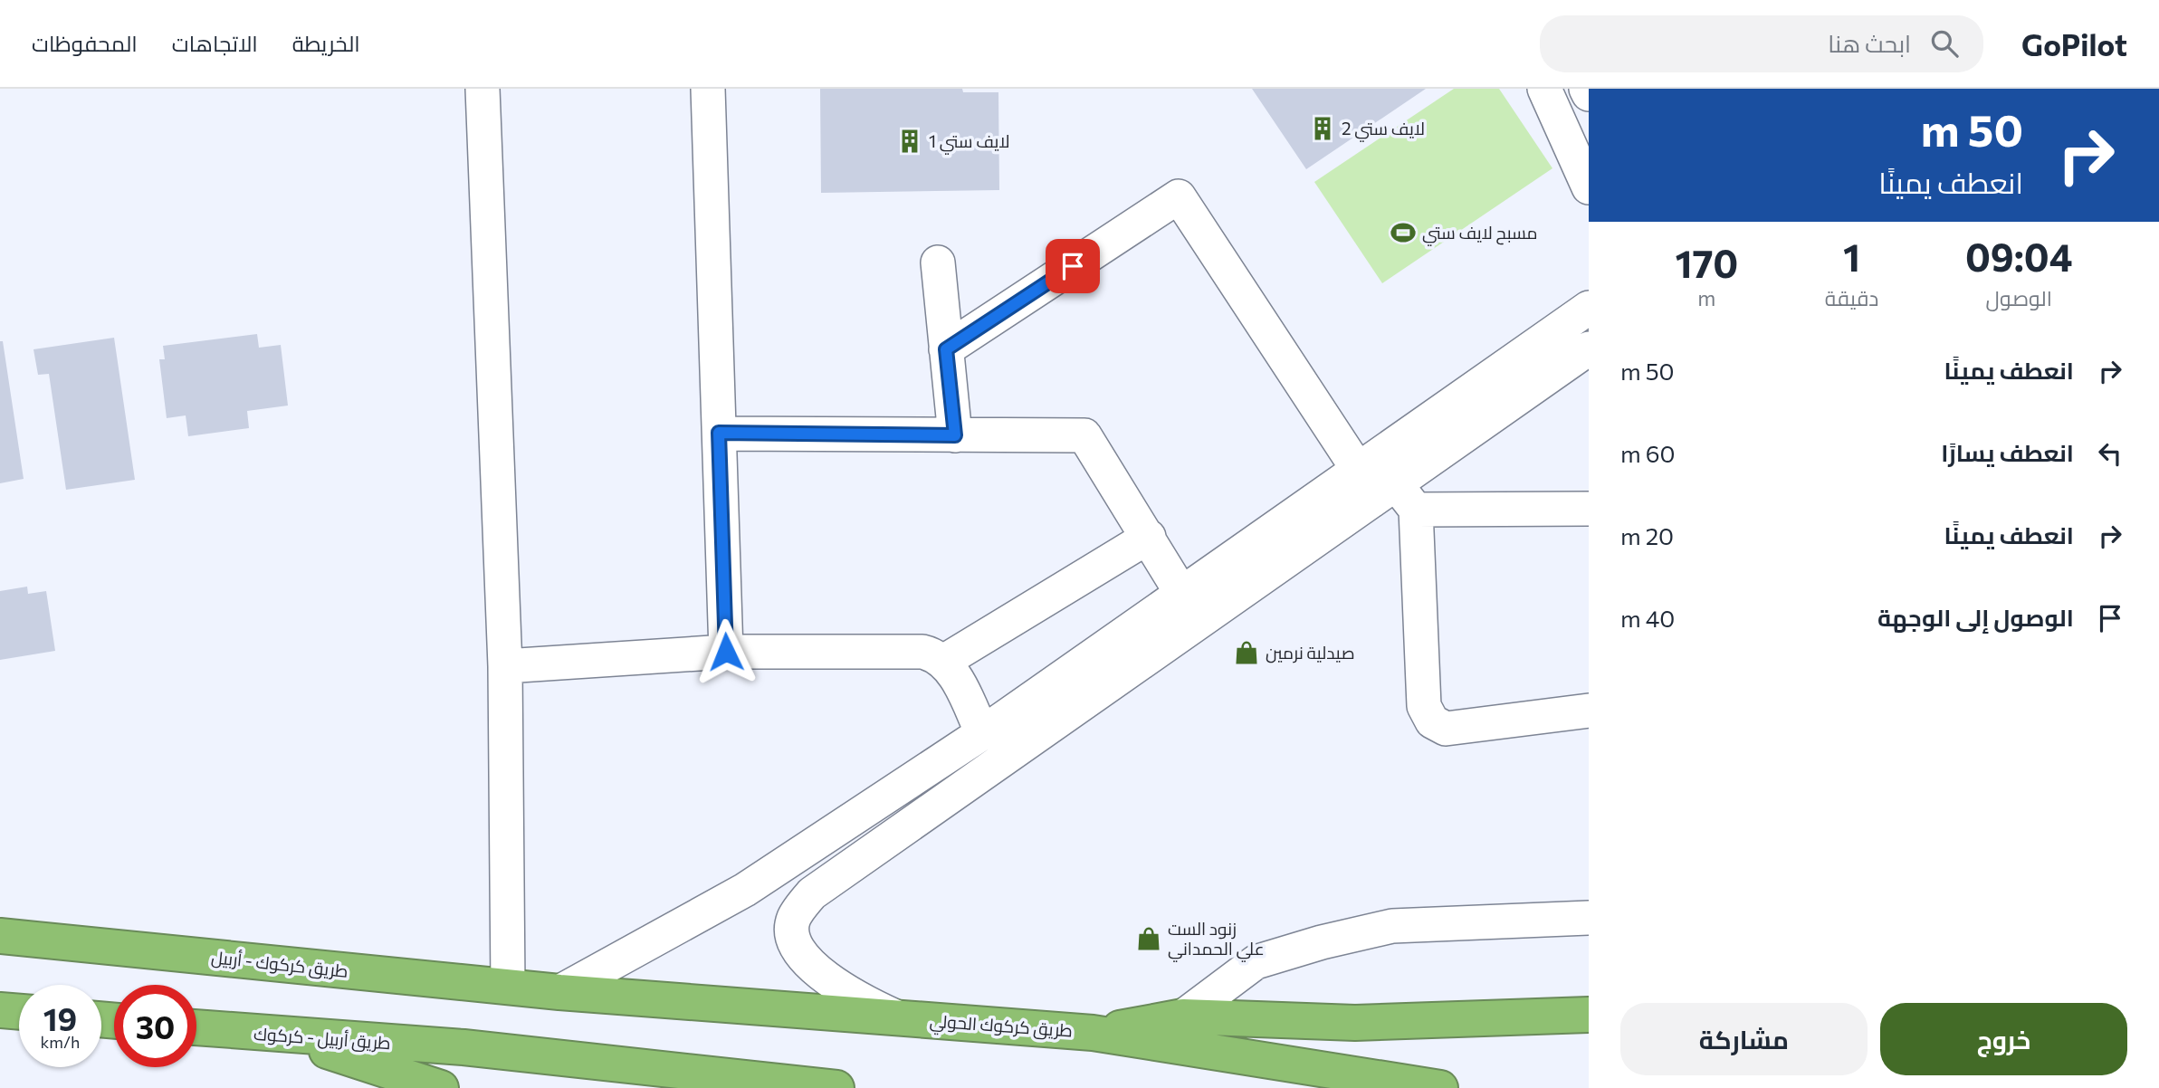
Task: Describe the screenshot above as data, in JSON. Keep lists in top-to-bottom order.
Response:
{
  "streets": {
    "highway": ["طريق كركوك - أربيل", "طريق كركوك الحولي", "طريق أربيل - كركوك"]
  },
  "crossings": [
    ["طريق كركوك - أربيل", "طريق كركوك الحولي"]
  ],
  "places": {
    "building": ["لايف ستي 2", "لايف ستي 1"],
    "sports": ["مسبح لايف ستي"],
    "shop": ["صيدلية نرمين", "زنود الست علي الحمداني"]
  },
  "page": {
    "header": "GoPilot",
    "search": "ابحث هنا",
    "nav": ["الخريطة", "الاتجاهات", "المحفوظات"],
    "turn": ["50 m", "انعطف يمينًا"],
    "eta": [
      "09:04",
      "الوصول",
      "1",
      "دقيقة",
      "170",
      "m"
    ],
    "list": [
      {
        "name": "انعطف يمينًا",
        "value": "50 m"
      },
      {
        "name": "انعطف يسارًا",
        "value": "60 m"
      },
      {
        "name": "انعطف يمينًا",
        "value": "20 m"
      },
      {
        "name": "الوصول إلى الوجهة",
        "value": "40 m"
      }
    ],
    "speed": "19 km/h",
    "limit": "30",
    "buttons": ["خروج", "مشاركة"]
  }
}
